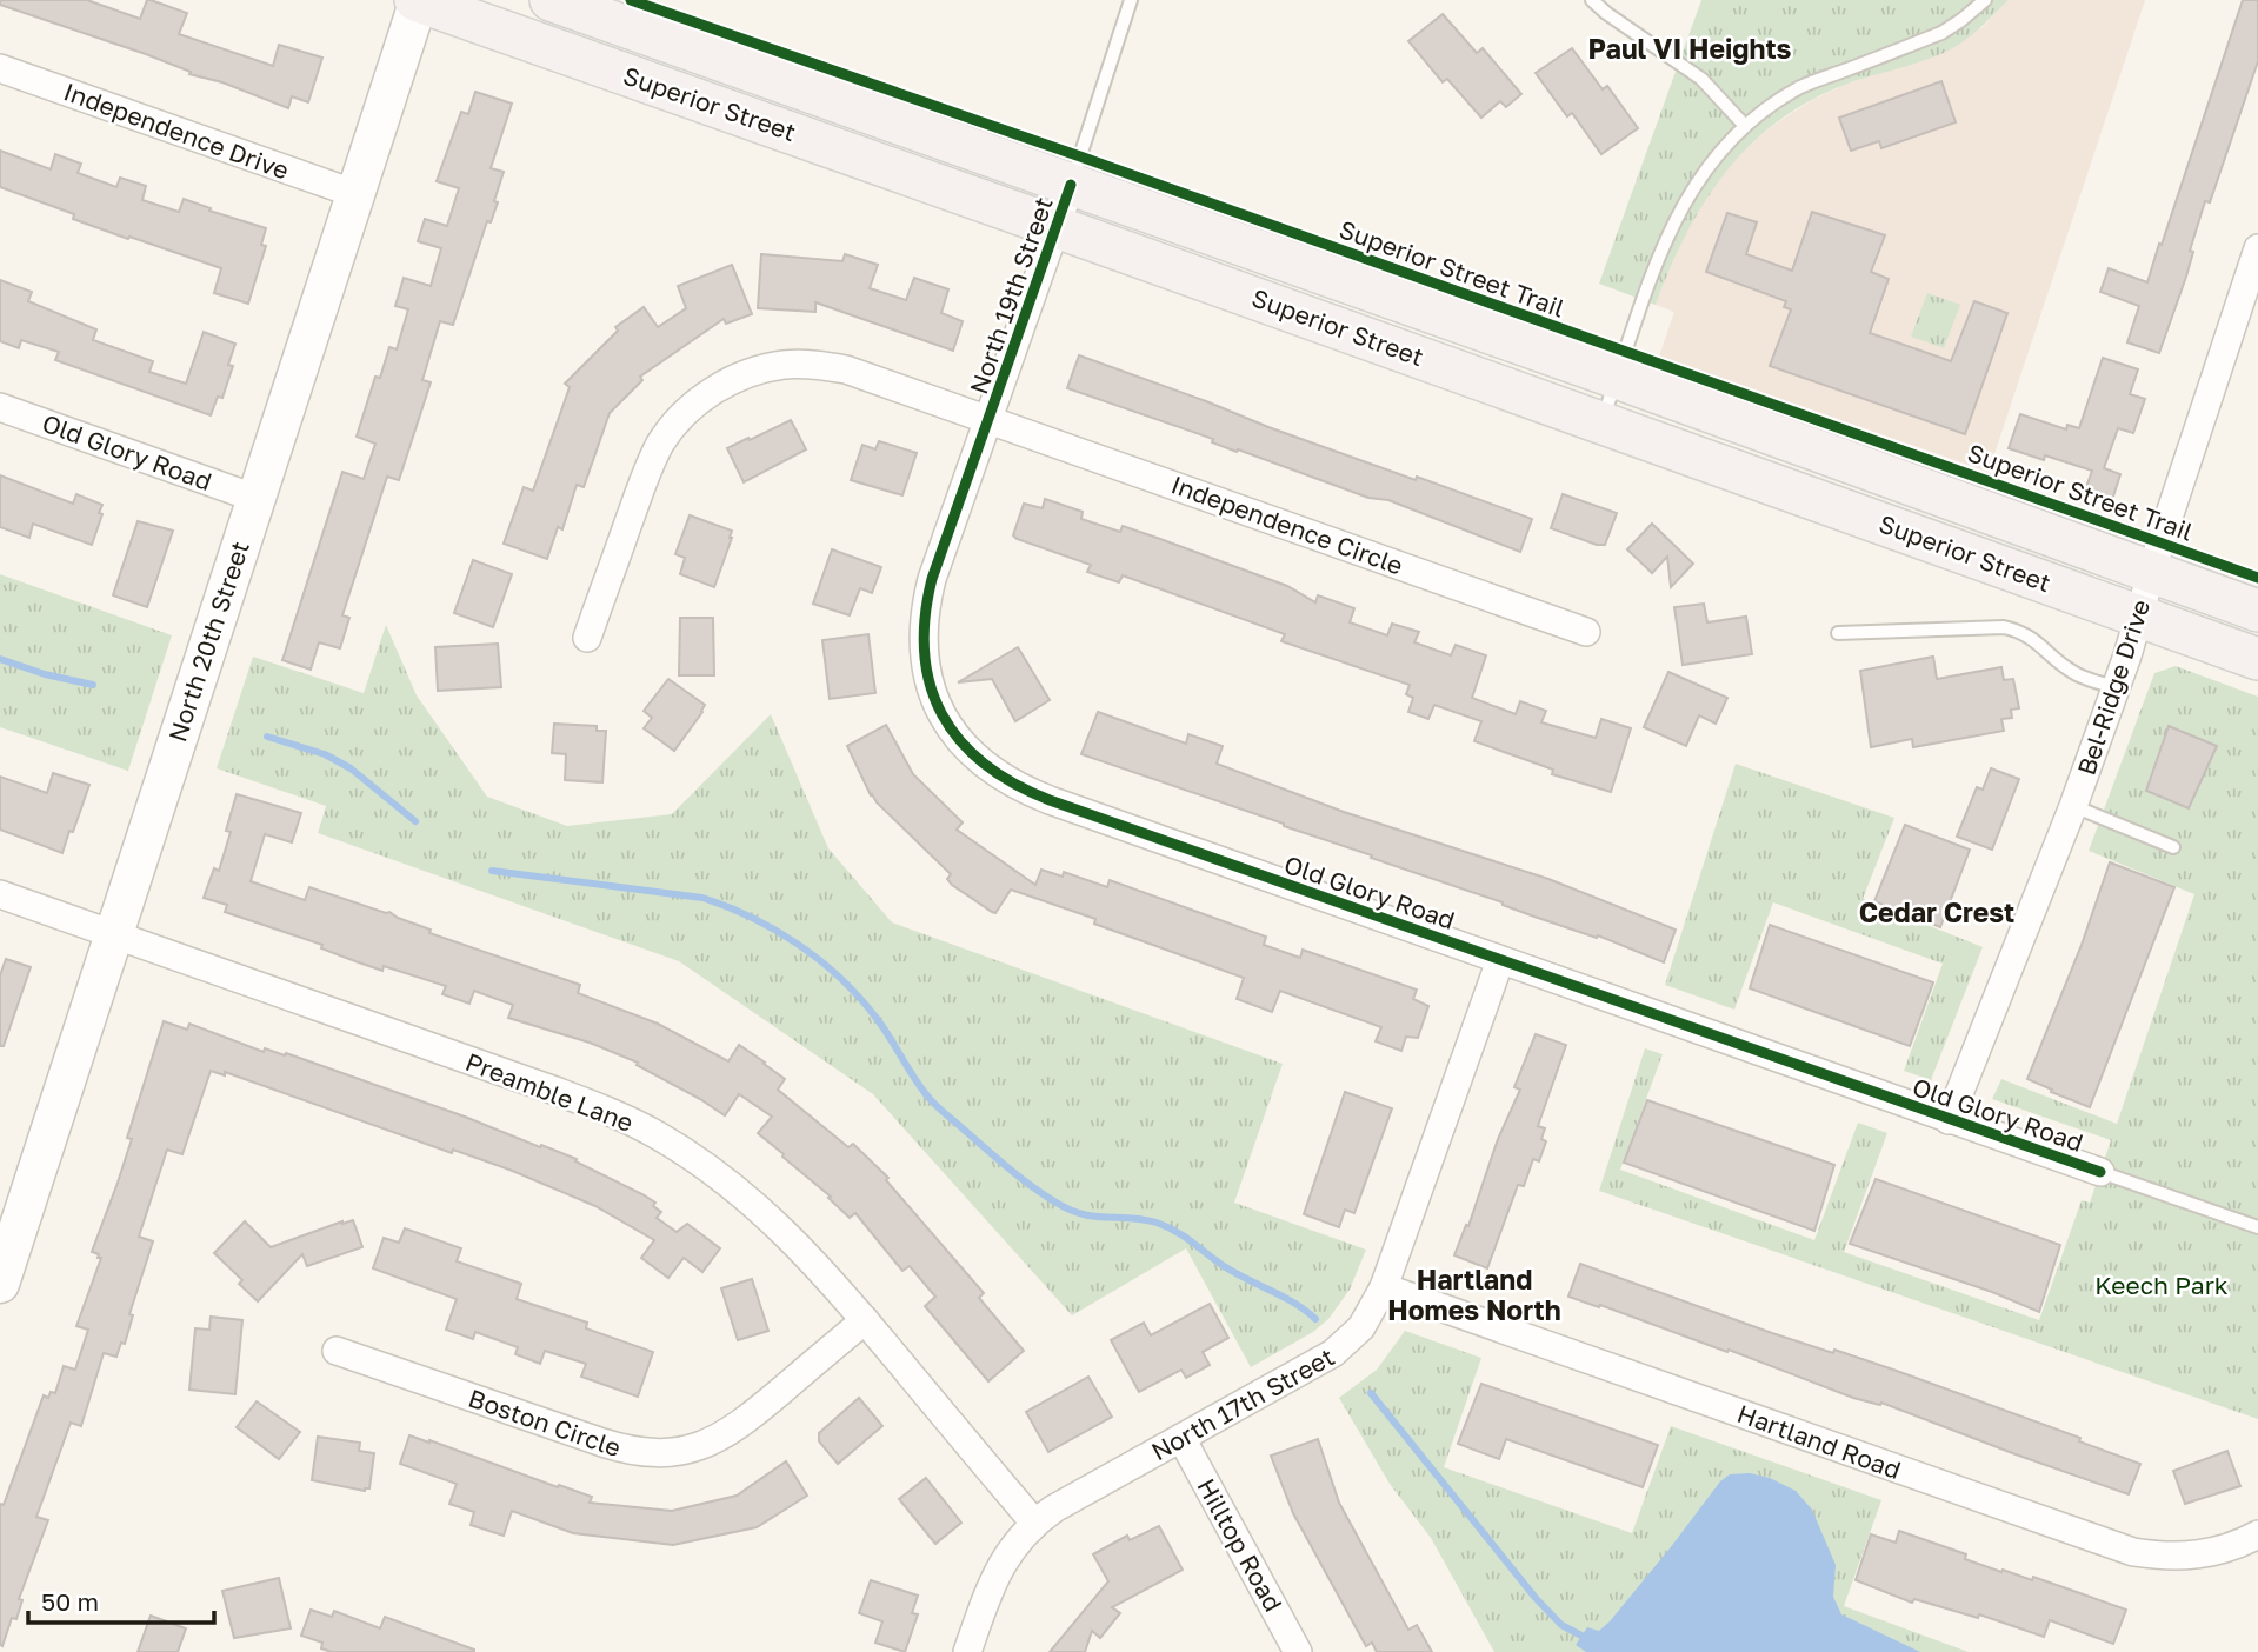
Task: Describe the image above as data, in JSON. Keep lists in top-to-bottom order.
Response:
{
  "streets": {
    "main road": ["Superior Street"],
    "street": [
      "Independence Drive",
      "North 19th Street",
      "Old Glory Road",
      "Independence Circle",
      "North 20th Street",
      "Bel-Ridge Drive",
      "Preamble Lane",
      "North 17th Street",
      "Boston Circle",
      "Hartland Road",
      "Hilltop Road"
    ],
    "cycle path": ["Superior Street Trail"]
  },
  "crossings": [
    ["Superior Street", "North 19th Street"],
    ["Superior Street", "North 20th Street"],
    ["Superior Street", "Bel-Ridge Drive"],
    ["Independence Drive", "North 20th Street"],
    ["North 19th Street", "Old Glory Road"],
    ["North 19th Street", "Independence Circle"],
    ["Old Glory Road", "Independence Circle"],
    ["Old Glory Road", "North 20th Street"],
    ["Old Glory Road", "Bel-Ridge Drive"],
    ["Old Glory Road", "North 17th Street"],
    ["North 20th Street", "Preamble Lane"],
    ["Preamble Lane", "North 17th Street"],
    ["Preamble Lane", "Boston Circle"],
    ["North 17th Street", "Hartland Road"],
    ["North 17th Street", "Hilltop Road"]
  ],
  "districts": ["Paul VI Heights", "Cedar Crest", "Hartland Homes North"],
  "parks": ["Keech Park"],
  "scale_bar": "50 m"
}
